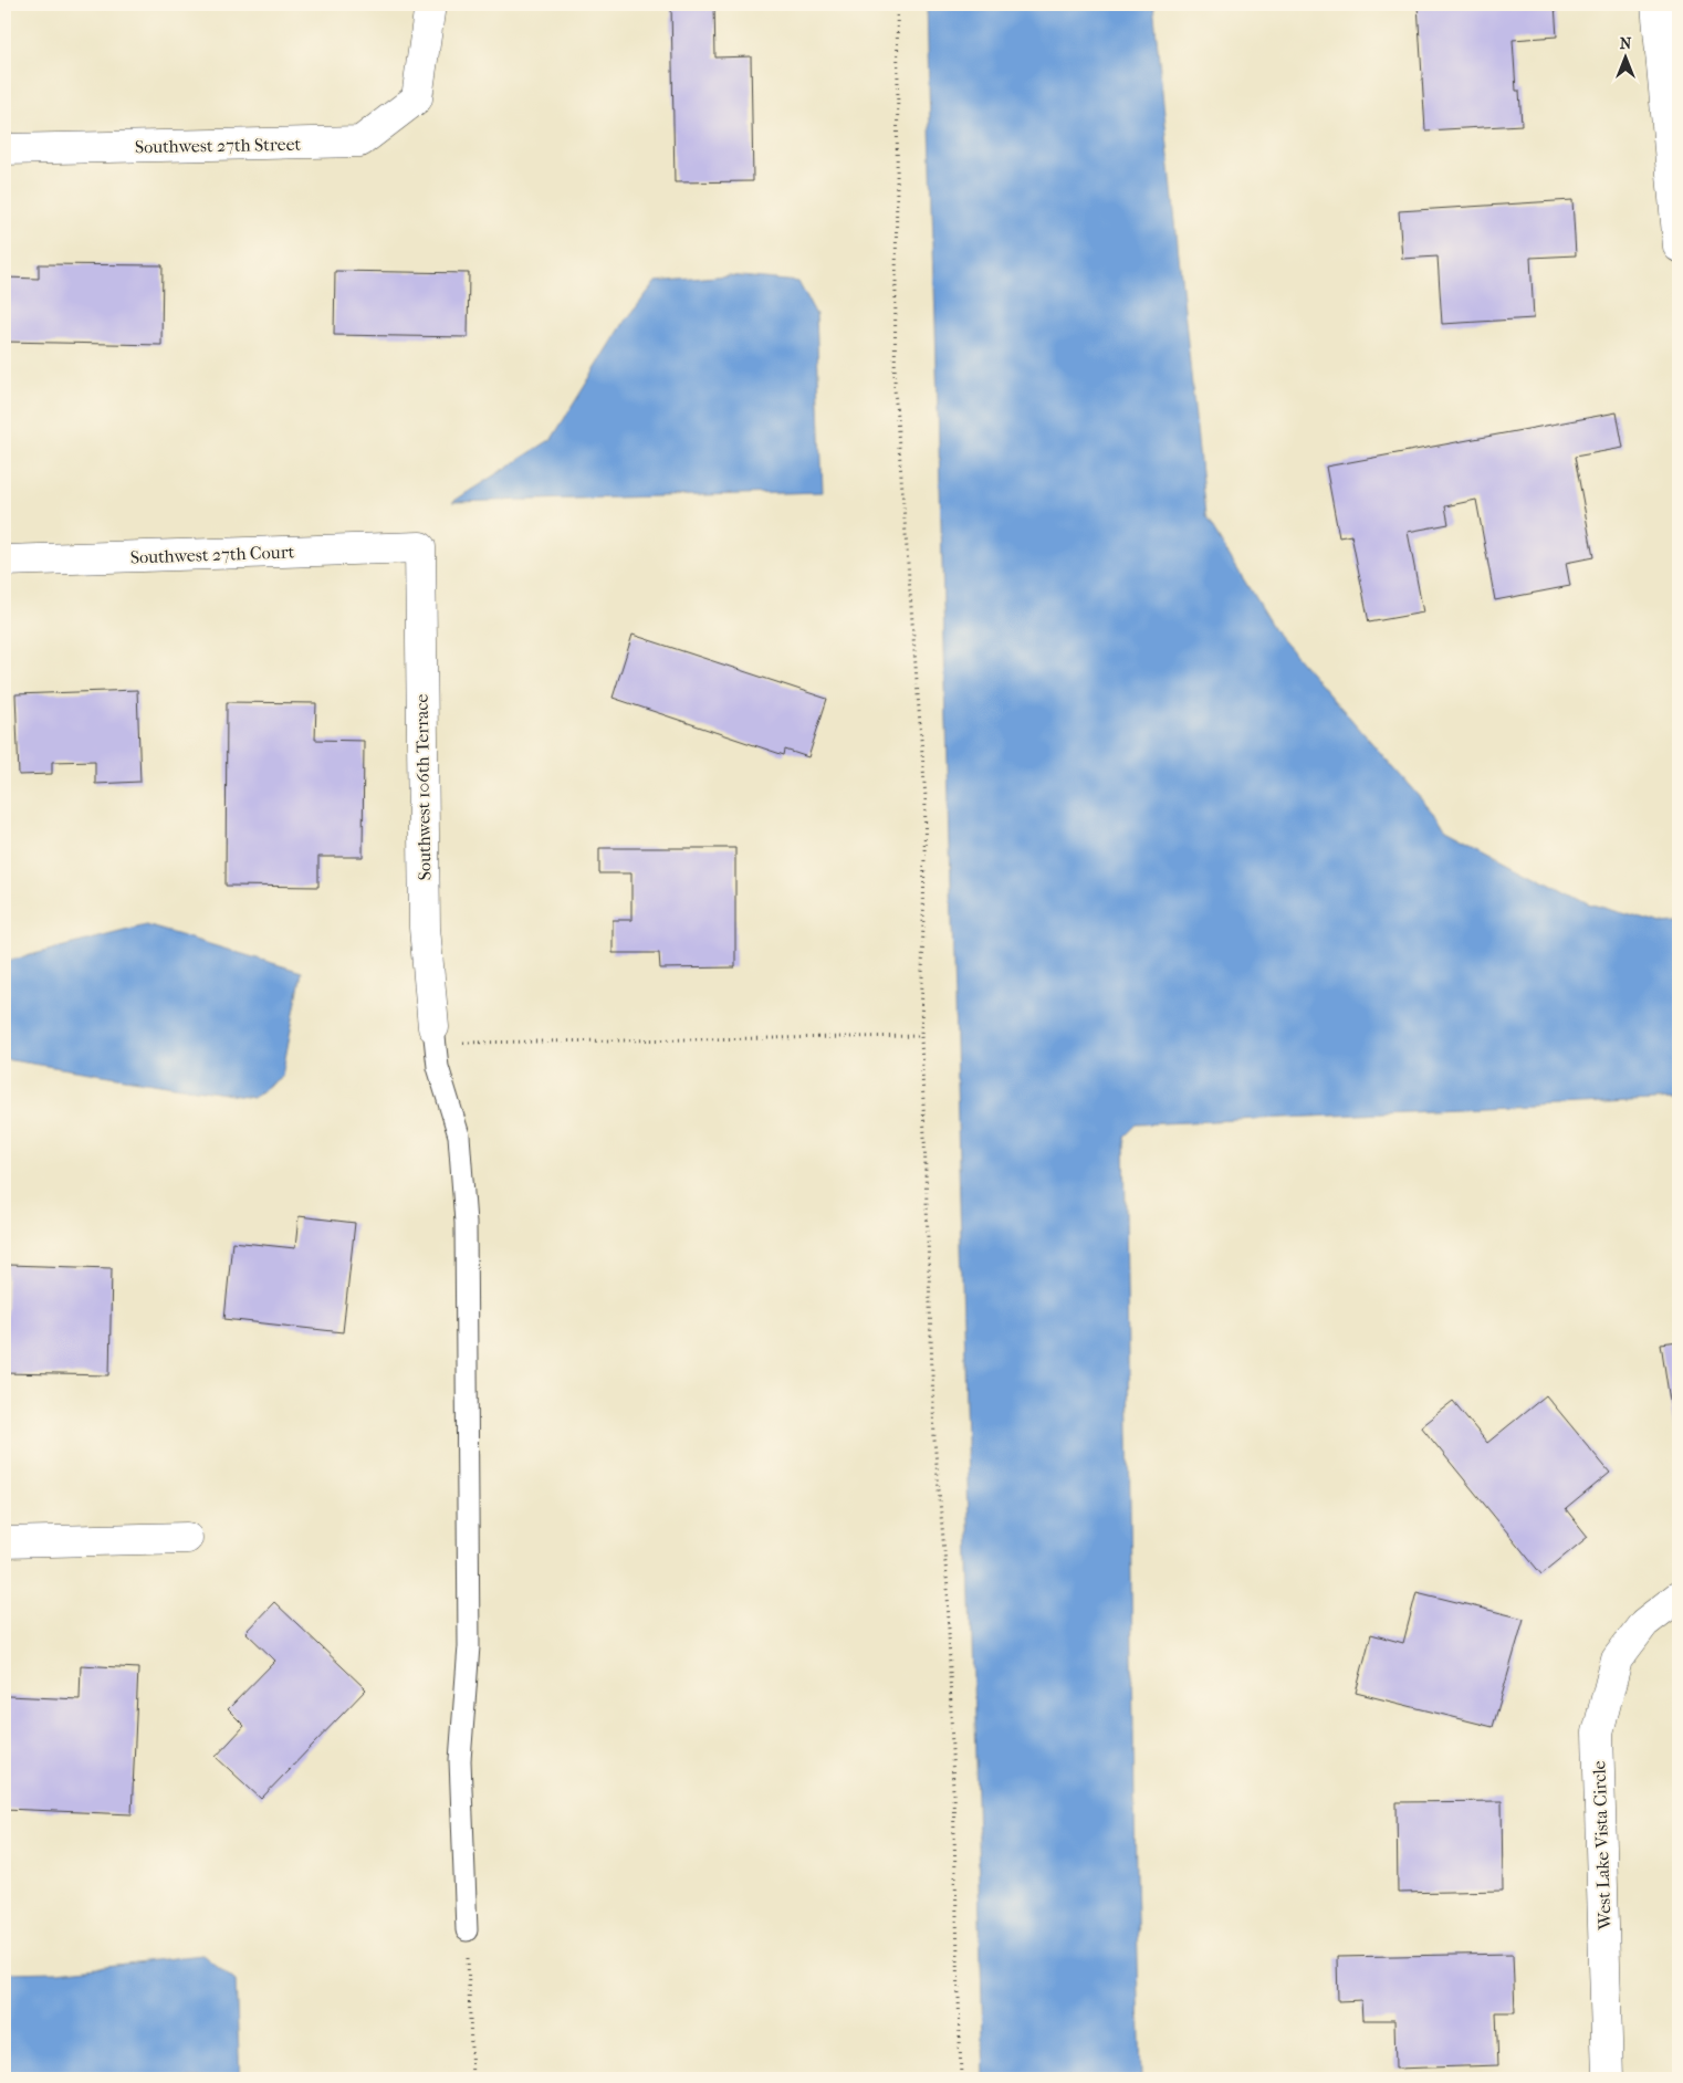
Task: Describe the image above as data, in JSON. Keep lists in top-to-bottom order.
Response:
{
  "streets": {
    "street": [
      "Southwest 27th Street",
      "Southwest 27th Court",
      "Southwest 106th Terrace",
      "West Lake Vista Circle"
    ]
  },
  "crossings": [
    ["Southwest 27th Court", "Southwest 106th Terrace"]
  ],
  "north": "top"
}
